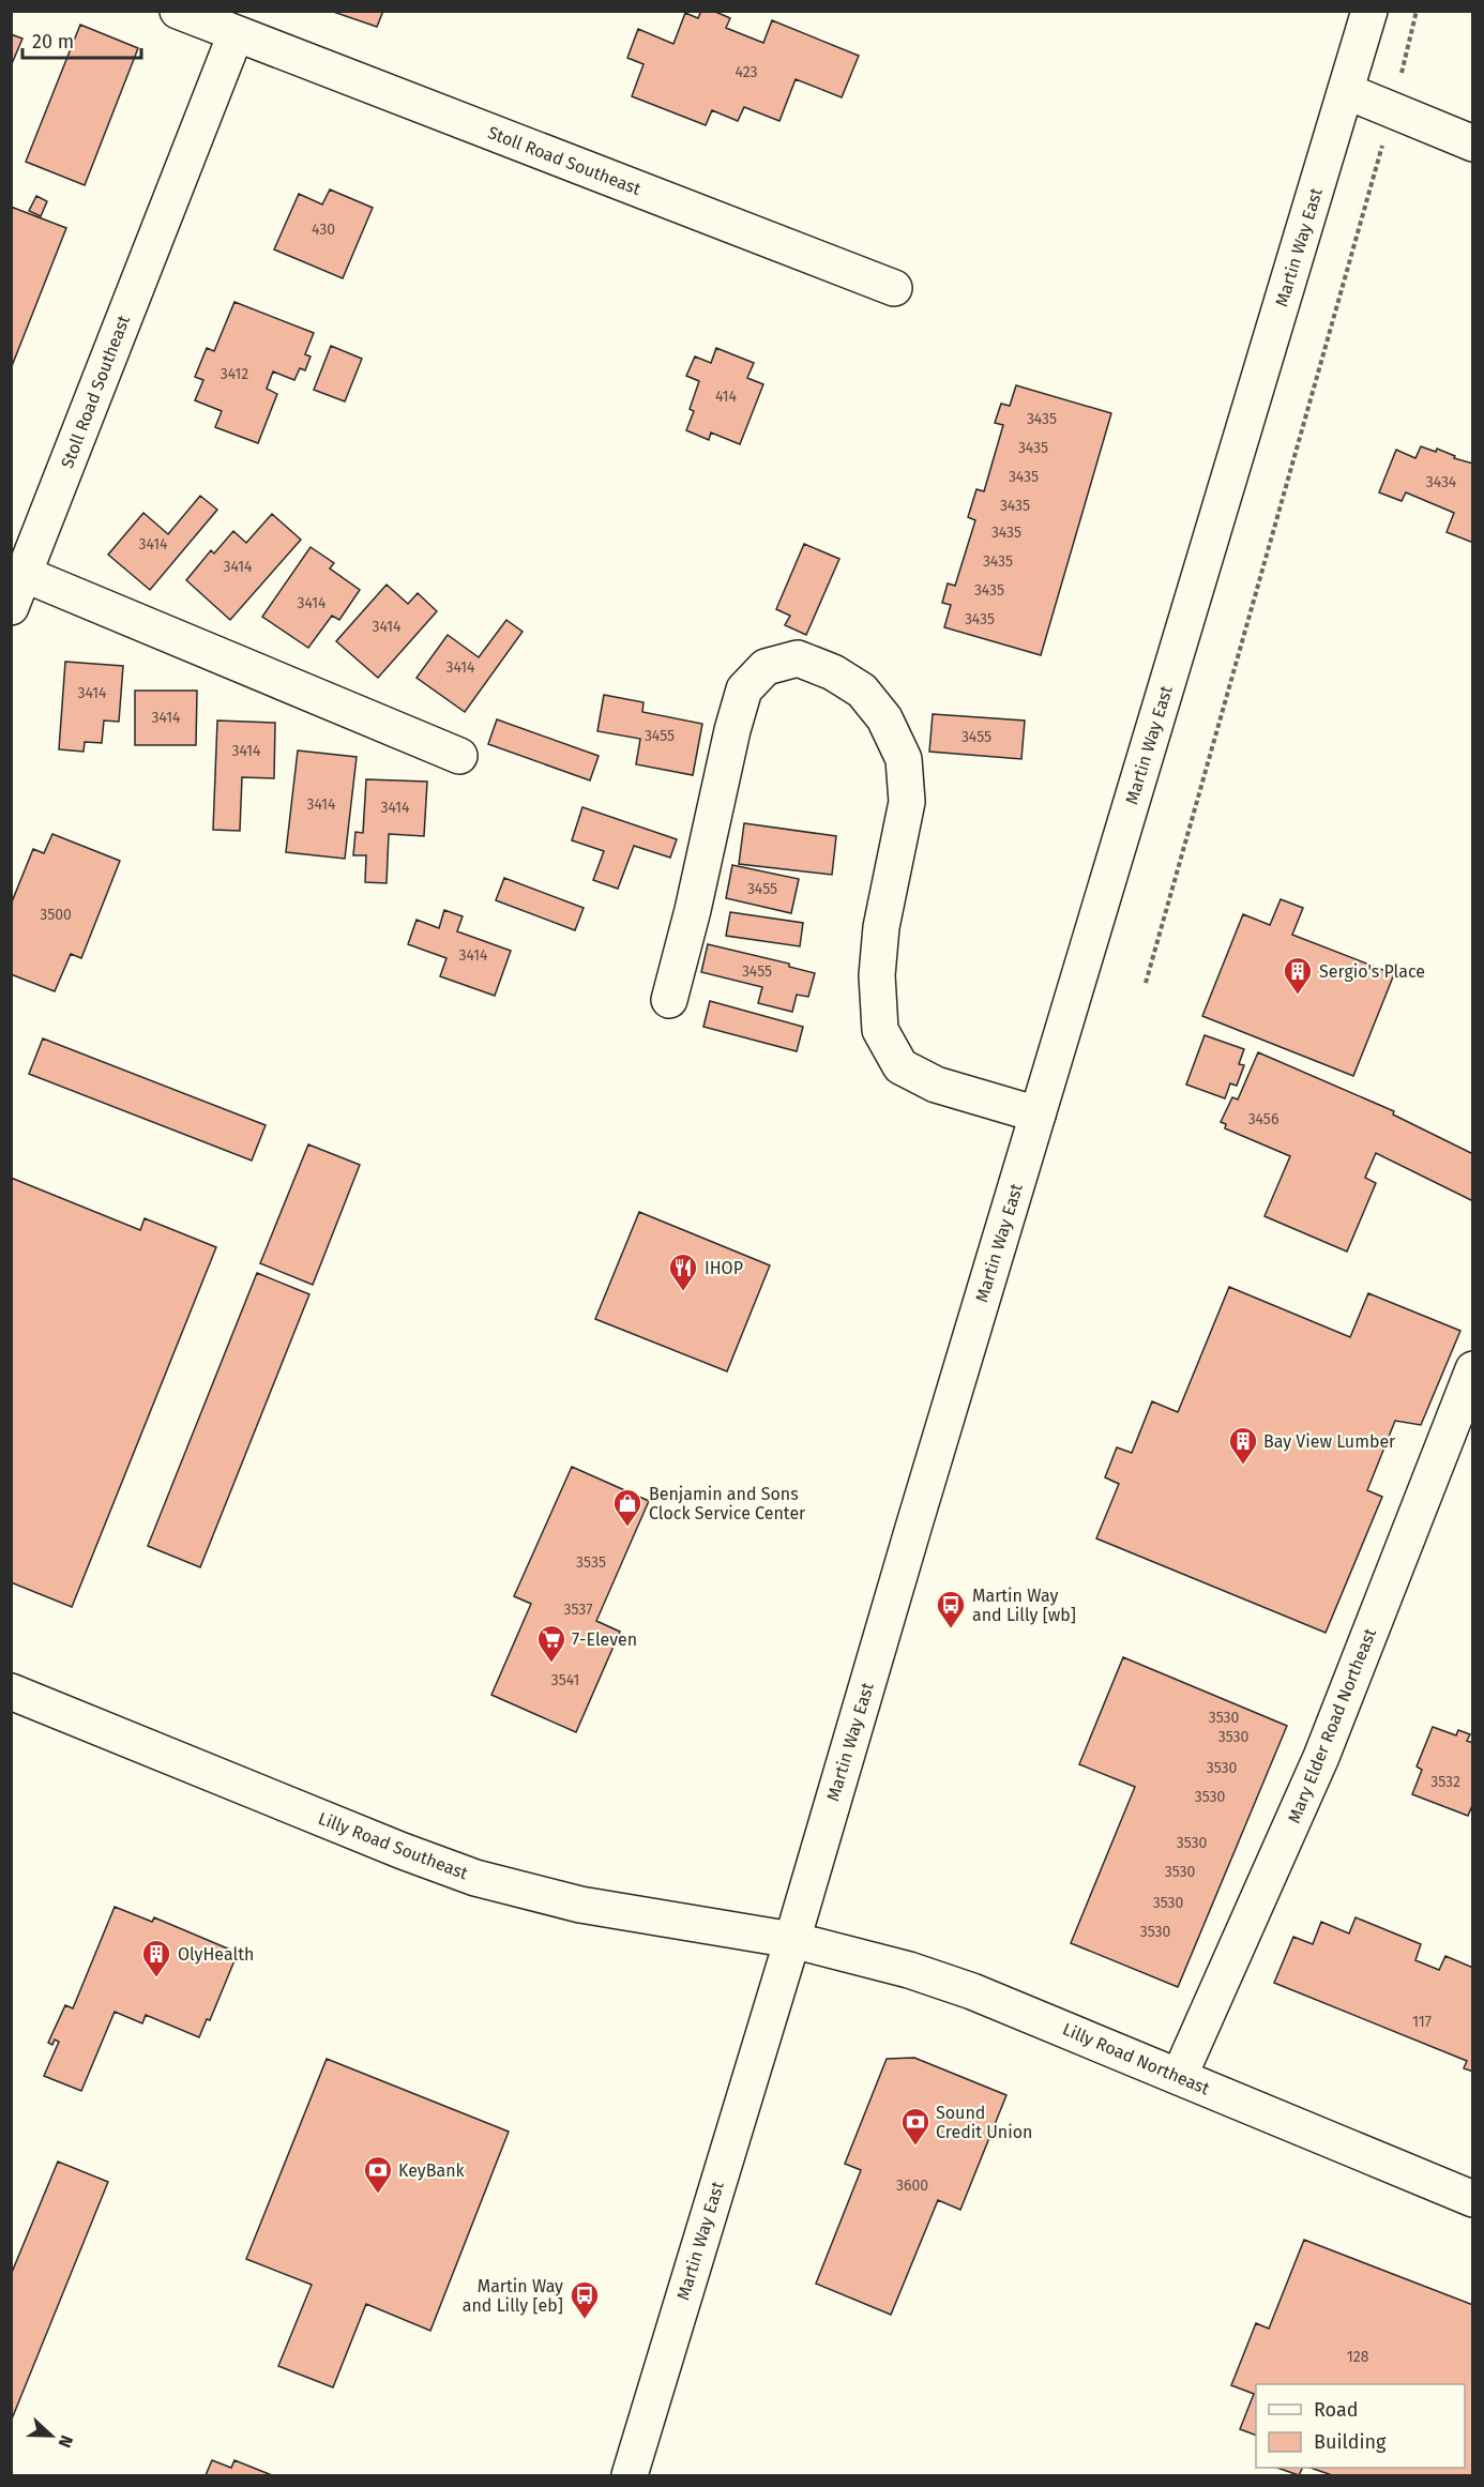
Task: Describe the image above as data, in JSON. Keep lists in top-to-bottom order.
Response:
{
  "streets": {
    "street": [
      "Stoll Road Southeast",
      "Martin Way East",
      "Mary Elder Road Northeast",
      "Lilly Road Southeast",
      "Lilly Road Northeast"
    ]
  },
  "crossings": [
    ["Martin Way East", "Lilly Road Southeast"],
    ["Martin Way East", "Lilly Road Northeast"],
    ["Mary Elder Road Northeast", "Lilly Road Northeast"],
    ["Lilly Road Southeast", "Lilly Road Northeast"]
  ],
  "places": {
    "building": ["Sergio's Place", "Bay View Lumber", "OlyHealth"],
    "restaurant": ["IHOP"],
    "shop": ["Benjamin and Sons Clock Service Center"],
    "bus stop": ["Martin Way and Lilly [wb]", "Martin Way and Lilly [eb]"],
    "supermarket": ["7-Eleven"],
    "bank": ["Sound Credit Union", "KeyBank"]
  },
  "house_numbers": [
    "423",
    "430",
    "3412",
    "414",
    "3435",
    "3435",
    "3435",
    "3434",
    "3435",
    "3435",
    "3414",
    "3435",
    "3414",
    "3435",
    "3414",
    "3435",
    "3414",
    "3414",
    "3414",
    "3414",
    "3455",
    "3455",
    "3414",
    "3414",
    "3414",
    "3455",
    "3500",
    "3414",
    "3455",
    "3456",
    "3535",
    "3537",
    "3541",
    "3530",
    "3530",
    "3530",
    "3532",
    "3530",
    "3530",
    "3530",
    "3530",
    "3530",
    "117",
    "3600",
    "128"
  ],
  "legend": ["Road", "Building"],
  "scale_bar": "20 m",
  "north": "right"
}
